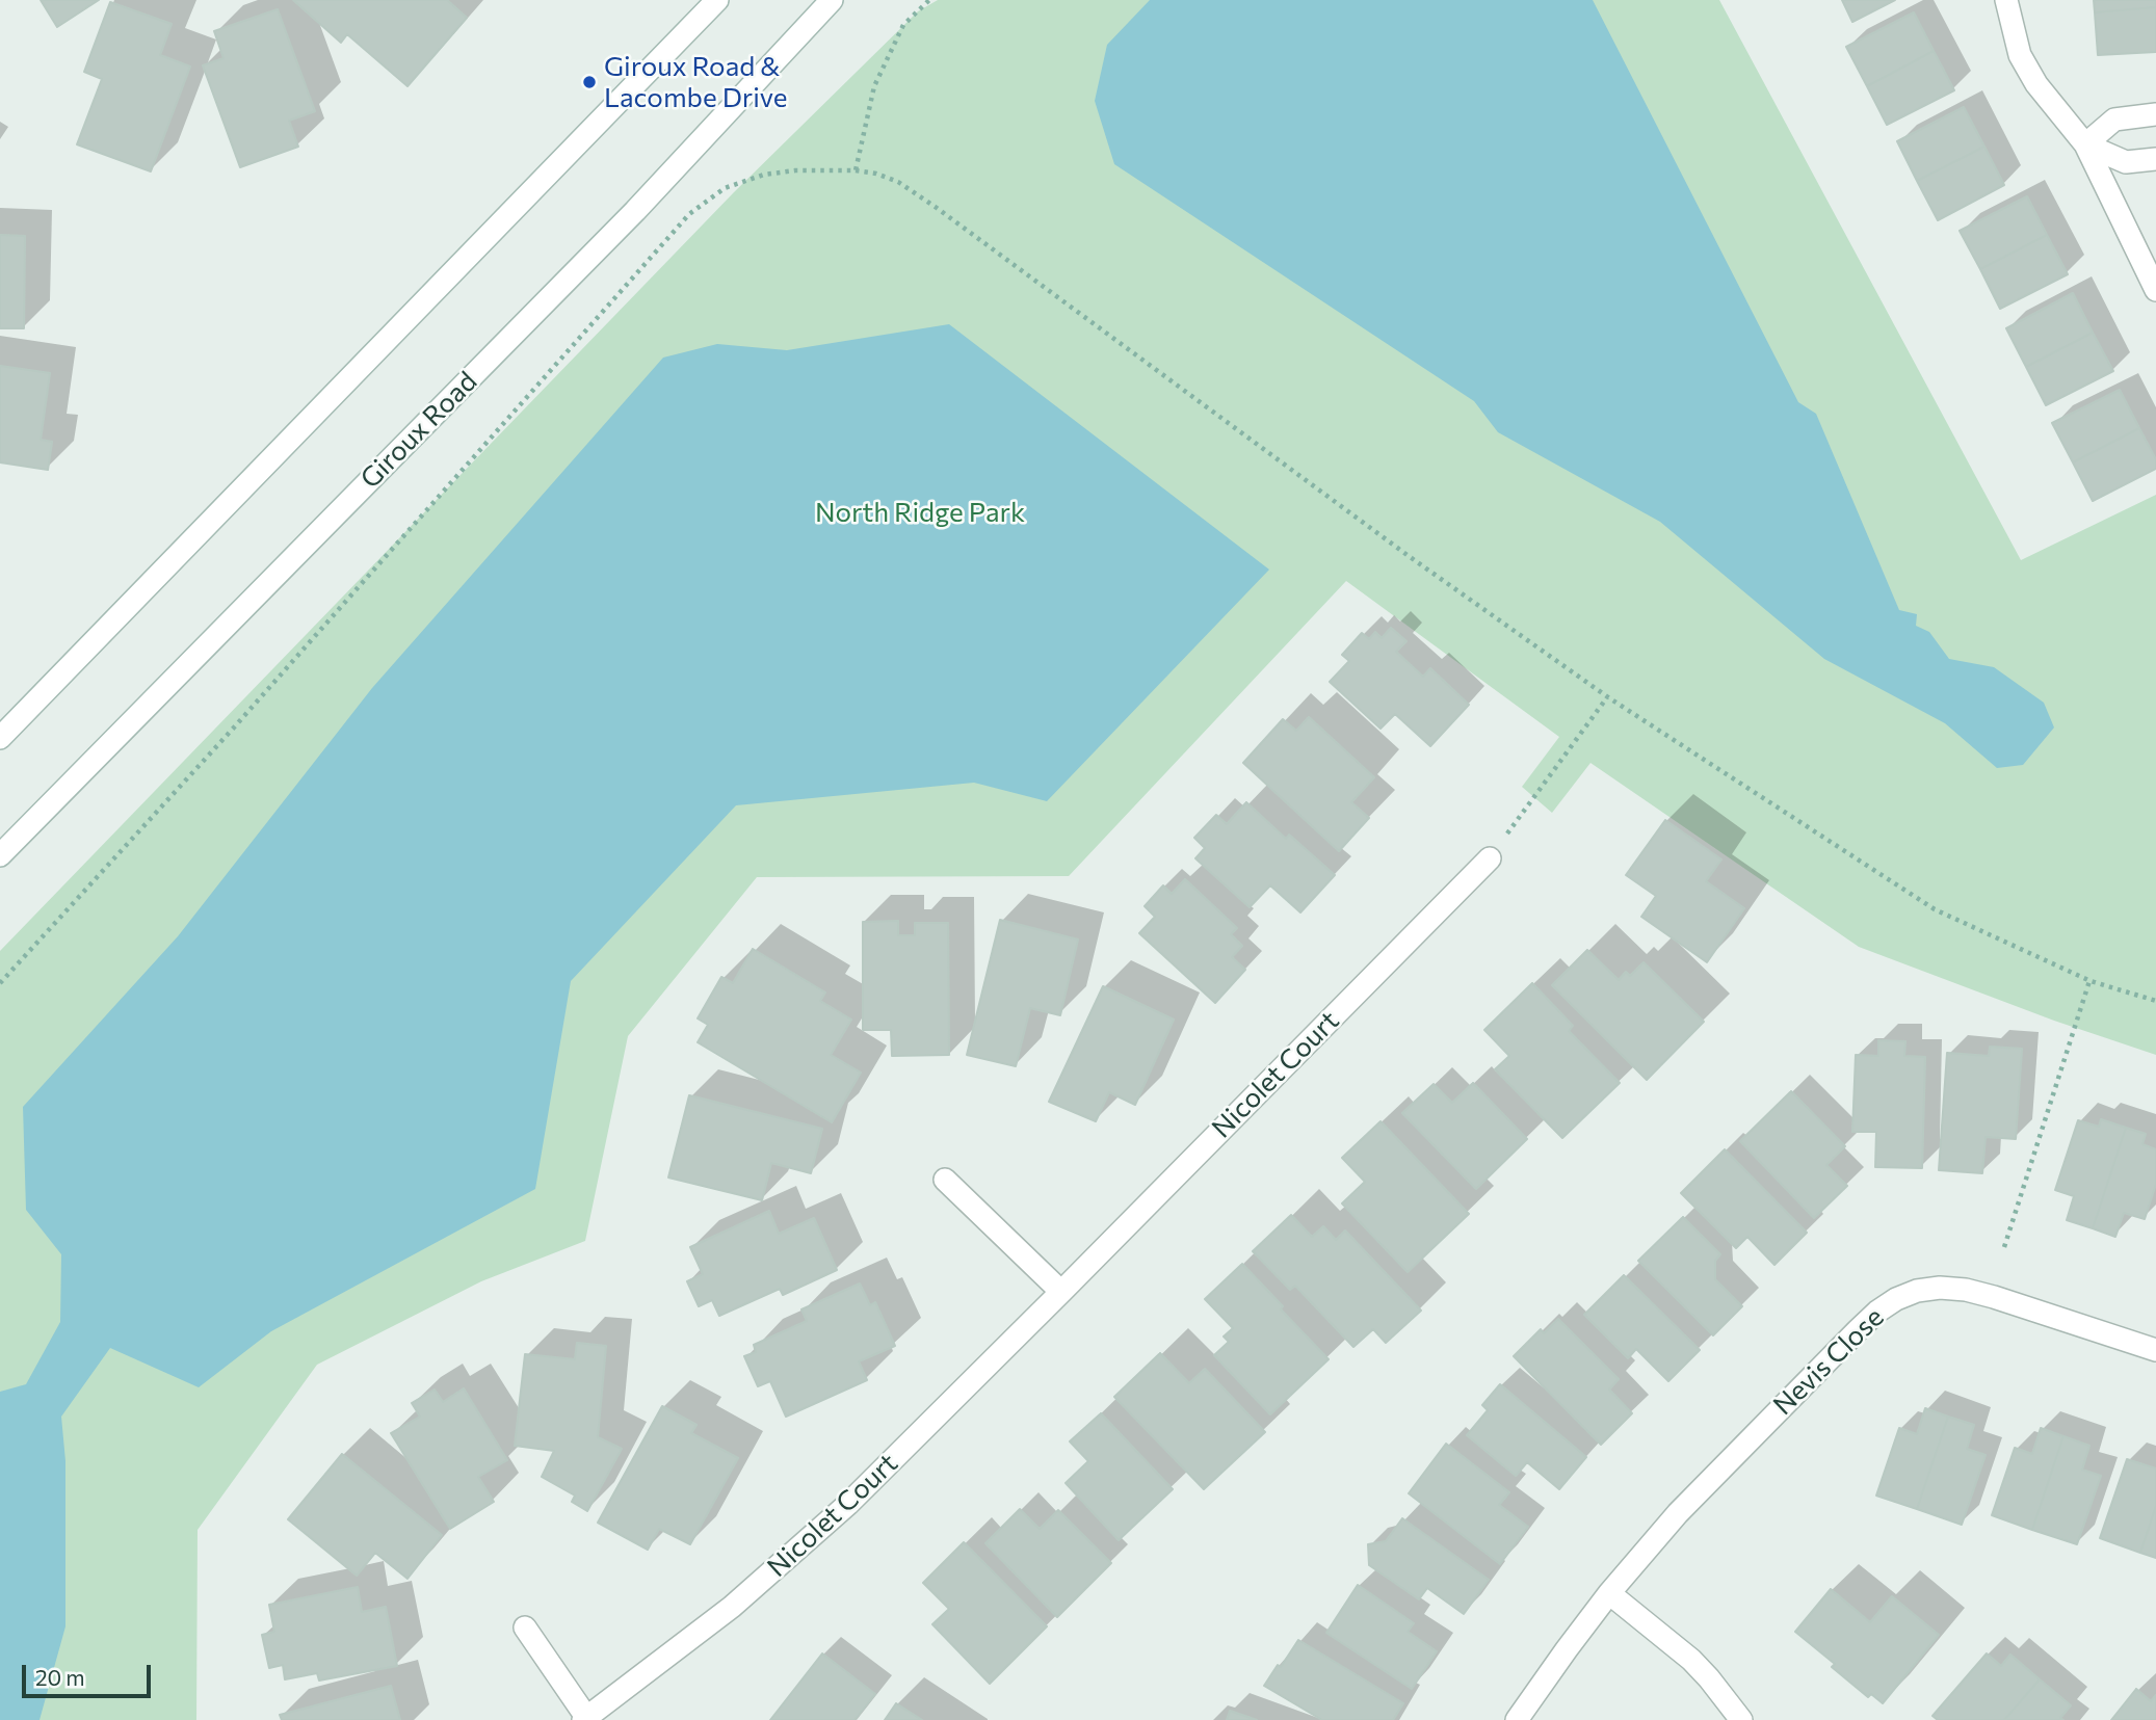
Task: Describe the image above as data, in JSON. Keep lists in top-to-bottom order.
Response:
{
  "streets": {
    "street": ["Giroux Road", "Nicolet Court", "Nevis Close"]
  },
  "parks": ["North Ridge Park"],
  "places": ["Giroux Road & Lacombe Drive"],
  "scale_bar": "20 m"
}
